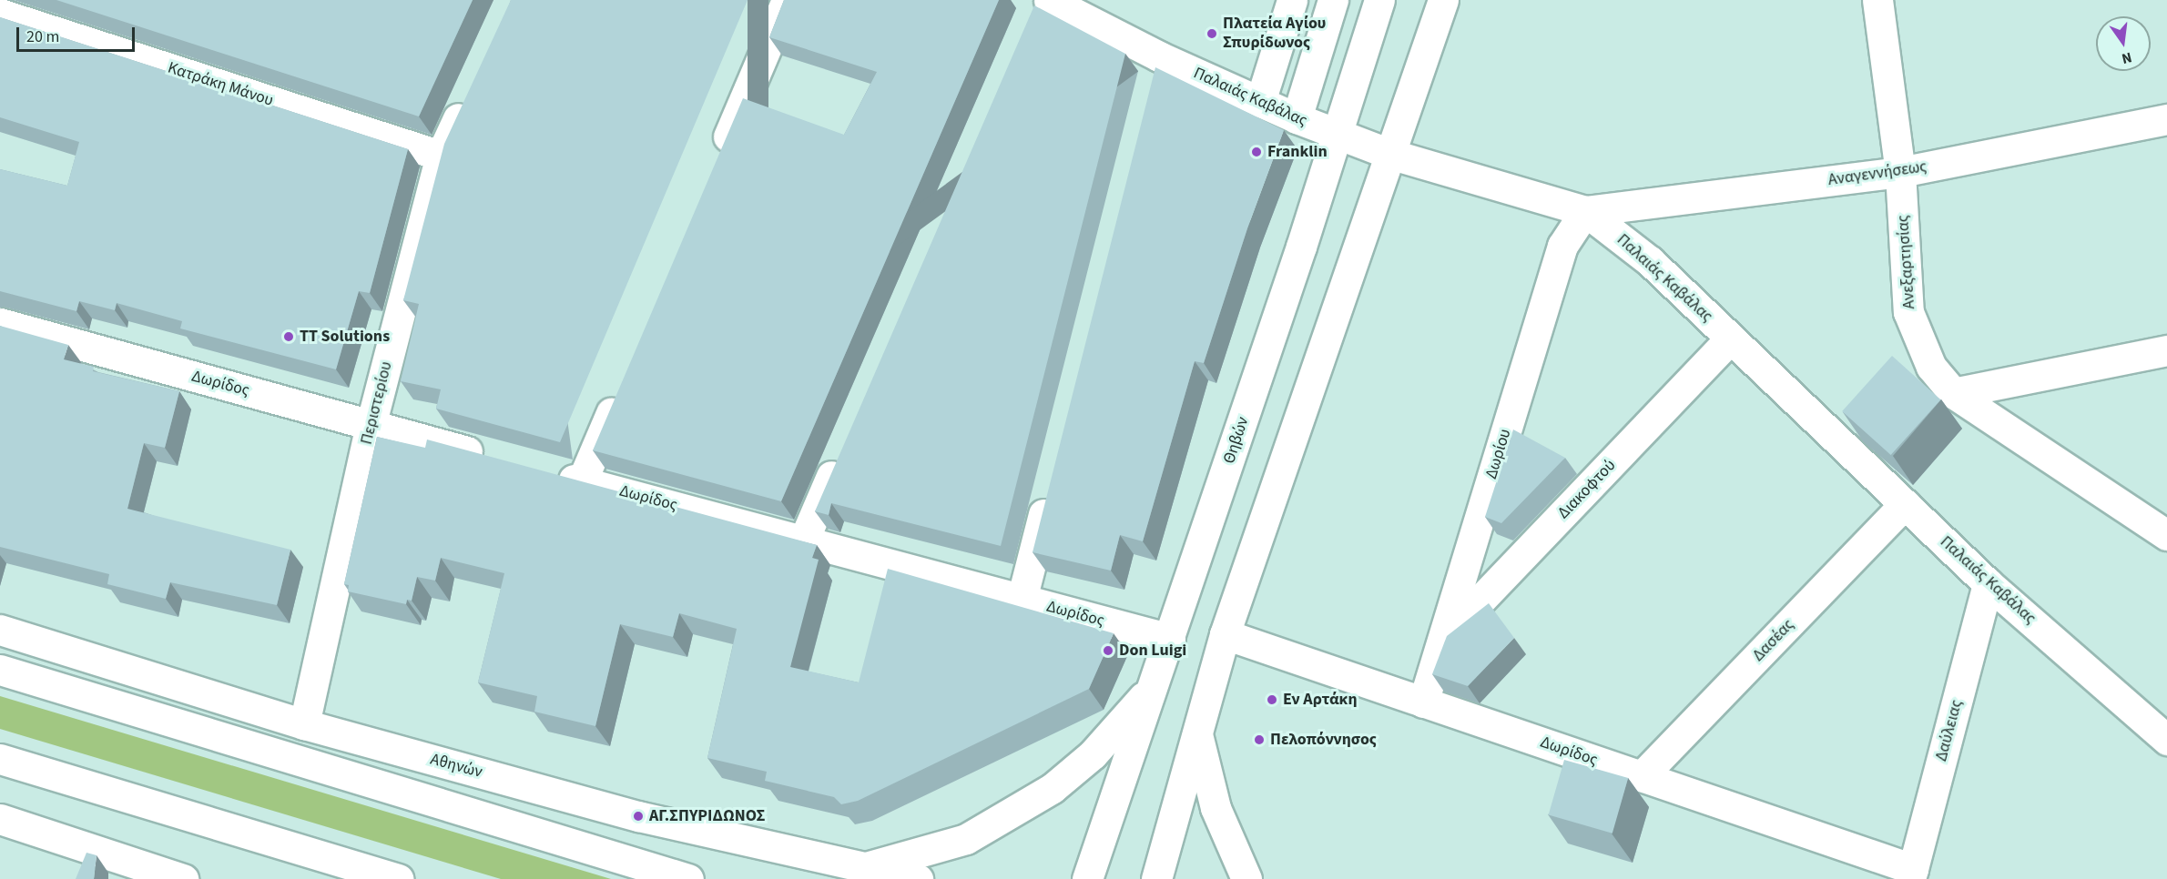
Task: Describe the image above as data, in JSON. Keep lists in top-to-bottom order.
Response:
{
  "streets": {
    "main road": [
      "Κατράκη Μάνου",
      "Παλαιάς Καβάλας",
      "Αναγεννήσεως",
      "Ανεξαρτησίας",
      "Δωρίδος",
      "Περιστερίου",
      "Θηβών",
      "Δωρίου",
      "Διακοφτού",
      "Δασέας",
      "Δαύλειας",
      "Αθηνών"
    ]
  },
  "crossings": [
    ["Κατράκη Μάνου", "Περιστερίου"],
    ["Παλαιάς Καβάλας", "Αναγεννήσεως"],
    ["Παλαιάς Καβάλας", "Θηβών"],
    ["Παλαιάς Καβάλας", "Δωρίου"],
    ["Παλαιάς Καβάλας", "Διακοφτού"],
    ["Παλαιάς Καβάλας", "Δασέας"],
    ["Παλαιάς Καβάλας", "Δαύλειας"],
    ["Αναγεννήσεως", "Ανεξαρτησίας"],
    ["Αναγεννήσεως", "Δωρίου"],
    ["Δωρίδος", "Περιστερίου"],
    ["Δωρίδος", "Θηβών"],
    ["Δωρίδος", "Δωρίου"],
    ["Δωρίδος", "Δασέας"],
    ["Δωρίδος", "Δαύλειας"],
    ["Περιστερίου", "Αθηνών"],
    ["Δωρίου", "Διακοφτού"]
  ],
  "places": [
    "Πλατεία Αγίου Σπυρίδωνος",
    "Franklin",
    "TT Solutions",
    "Don Luigi",
    "Εν Αρτάκη",
    "Πελοπόννησος",
    "ΑΓ.ΣΠΥΡΙΔΩΝΟΣ"
  ],
  "scale_bar": "20 m",
  "north": "bottom"
}
